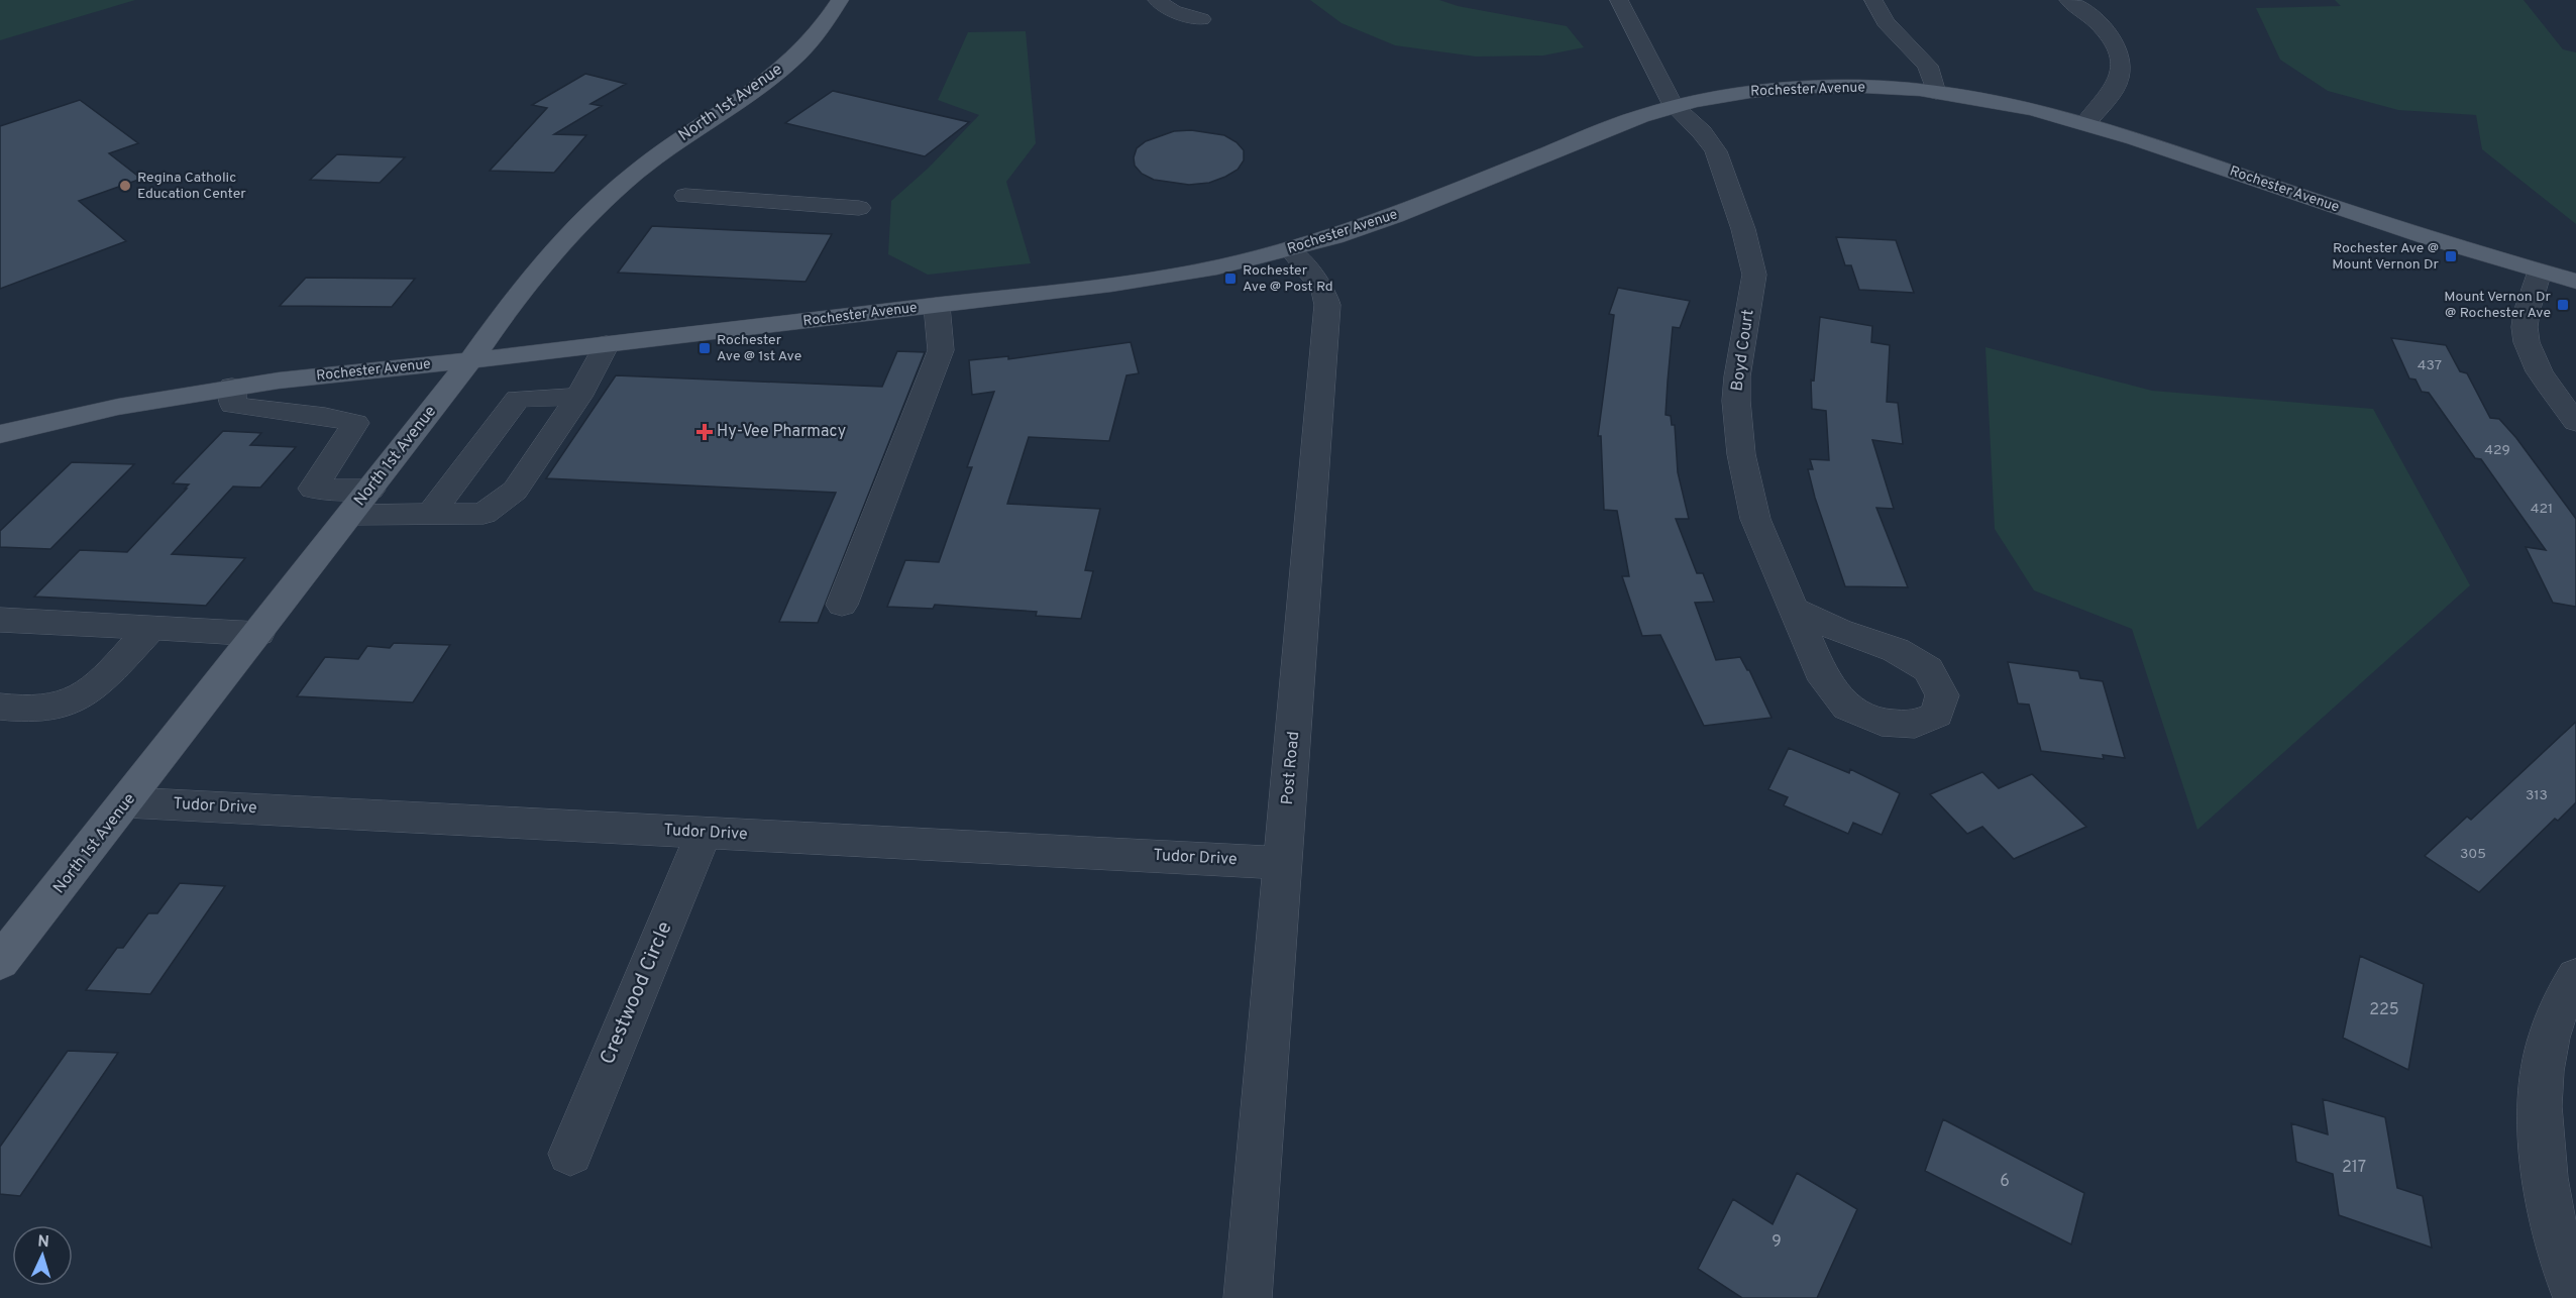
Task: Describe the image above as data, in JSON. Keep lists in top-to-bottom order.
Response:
{
  "streets": {
    "main road": ["Rochester Avenue", "North 1st Avenue"],
    "street": [
      "Boyd Court",
      "Post Road",
      "Tudor Drive",
      "Crestwood Circle"
    ]
  },
  "crossings": [
    ["Rochester Avenue", "North 1st Avenue"],
    ["Rochester Avenue", "Boyd Court"],
    ["Rochester Avenue", "Post Road"],
    ["North 1st Avenue", "Tudor Drive"],
    ["Post Road", "Tudor Drive"],
    ["Tudor Drive", "Crestwood Circle"]
  ],
  "places": {
    "other": ["Regina Catholic Education Center"],
    "transit": [
      "Rochester Ave @ Mount Vernon Dr",
      "Rochester Ave @ Post Rd",
      "Mount Vernon Dr @ Rochester Ave",
      "Rochester Ave @ 1st Ave"
    ],
    "health": ["Hy-Vee Pharmacy"]
  },
  "house_numbers": [
    "437",
    "429",
    "421",
    "313",
    "305",
    "225",
    "217",
    "6",
    "9"
  ],
  "north": "top"
}
